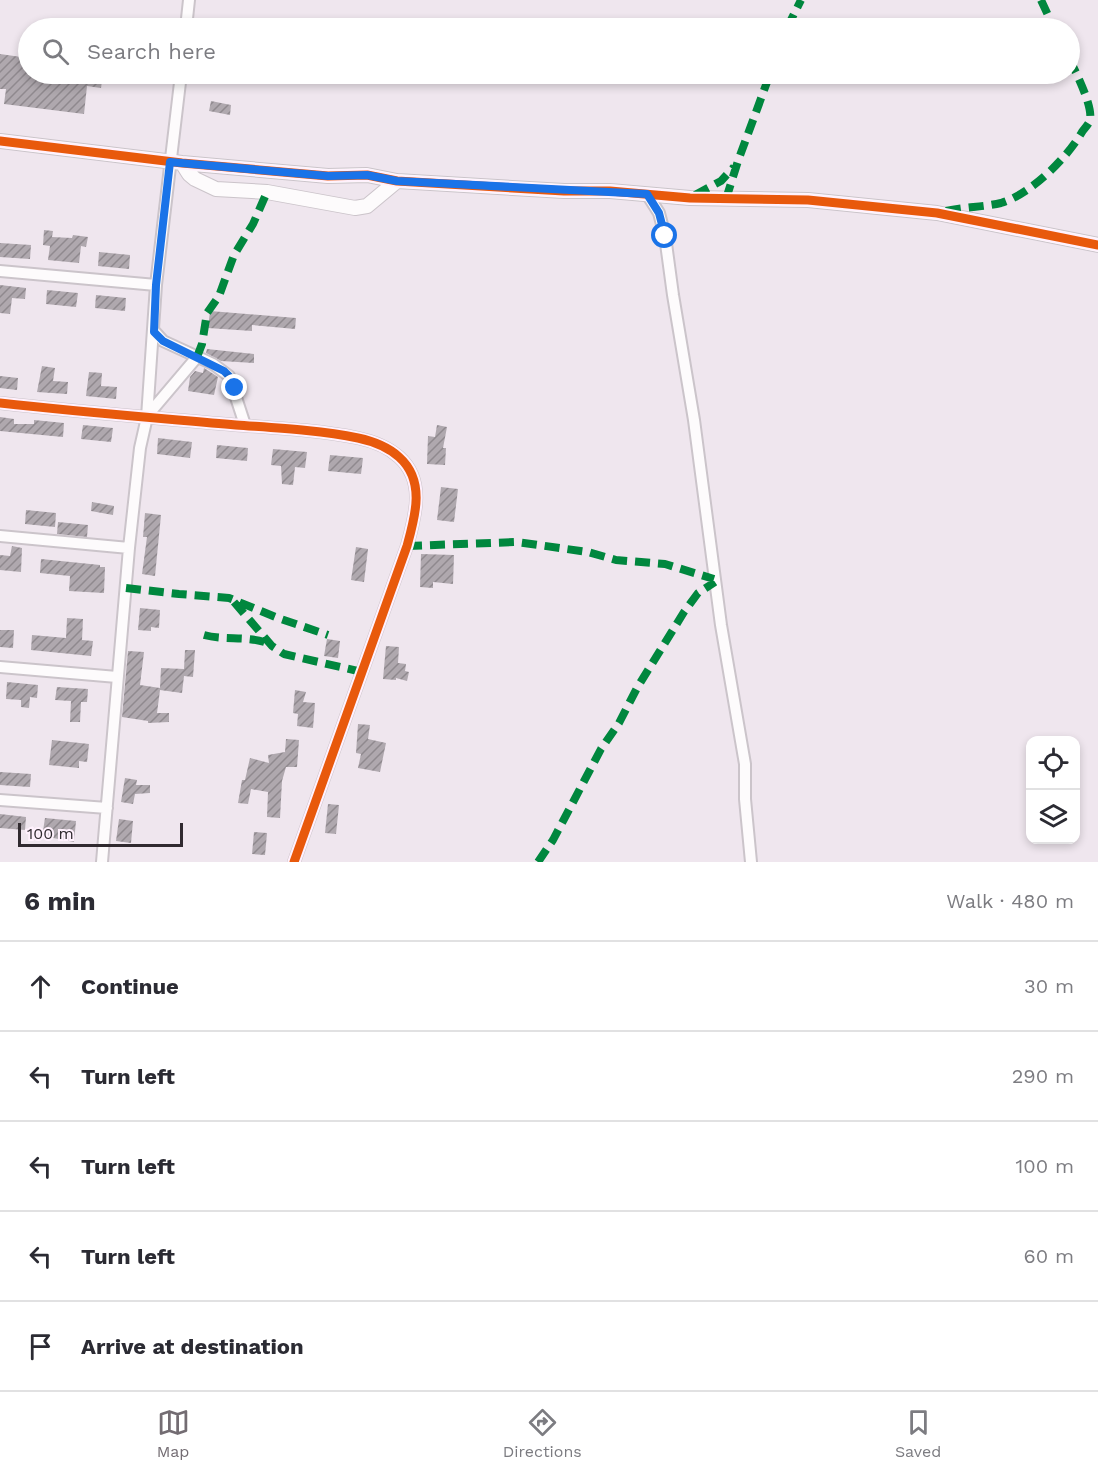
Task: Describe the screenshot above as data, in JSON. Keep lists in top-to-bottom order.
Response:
{
  "scale_bar": "100 m",
  "page": {
    "search": "Search here",
    "scale": "100 m",
    "heading": ["6 min", "Walk · 480 m"],
    "list": [
      ["Continue", "30 m"],
      ["Turn left", "290 m"],
      ["Turn left", "100 m"],
      ["Turn left", "60 m"],
      "Arrive at destination"
    ],
    "nav": ["Map", "Directions", "Saved"]
  }
}
